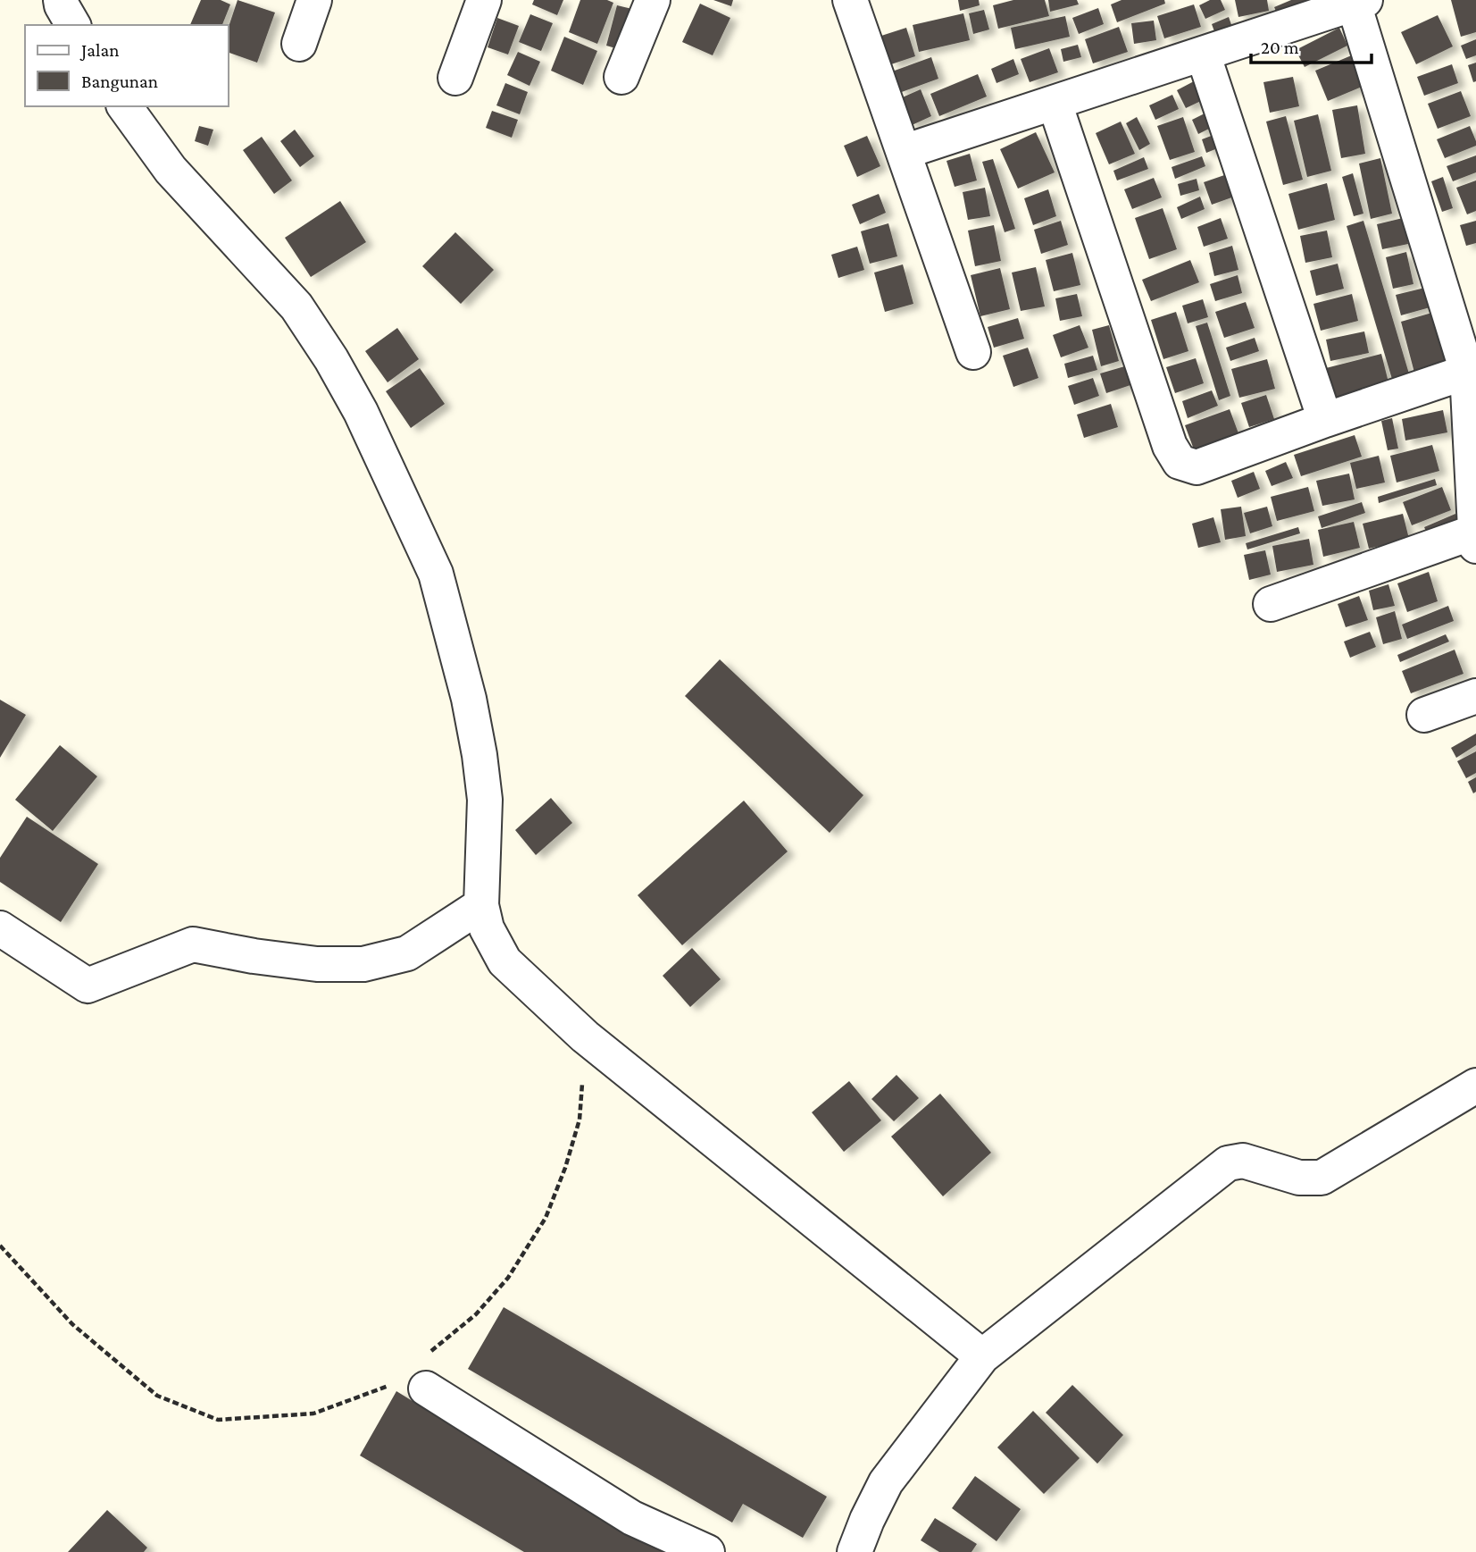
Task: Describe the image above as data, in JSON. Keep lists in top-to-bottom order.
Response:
{
  "legend": ["Jalan", "Bangunan"],
  "scale_bar": "20 m"
}
